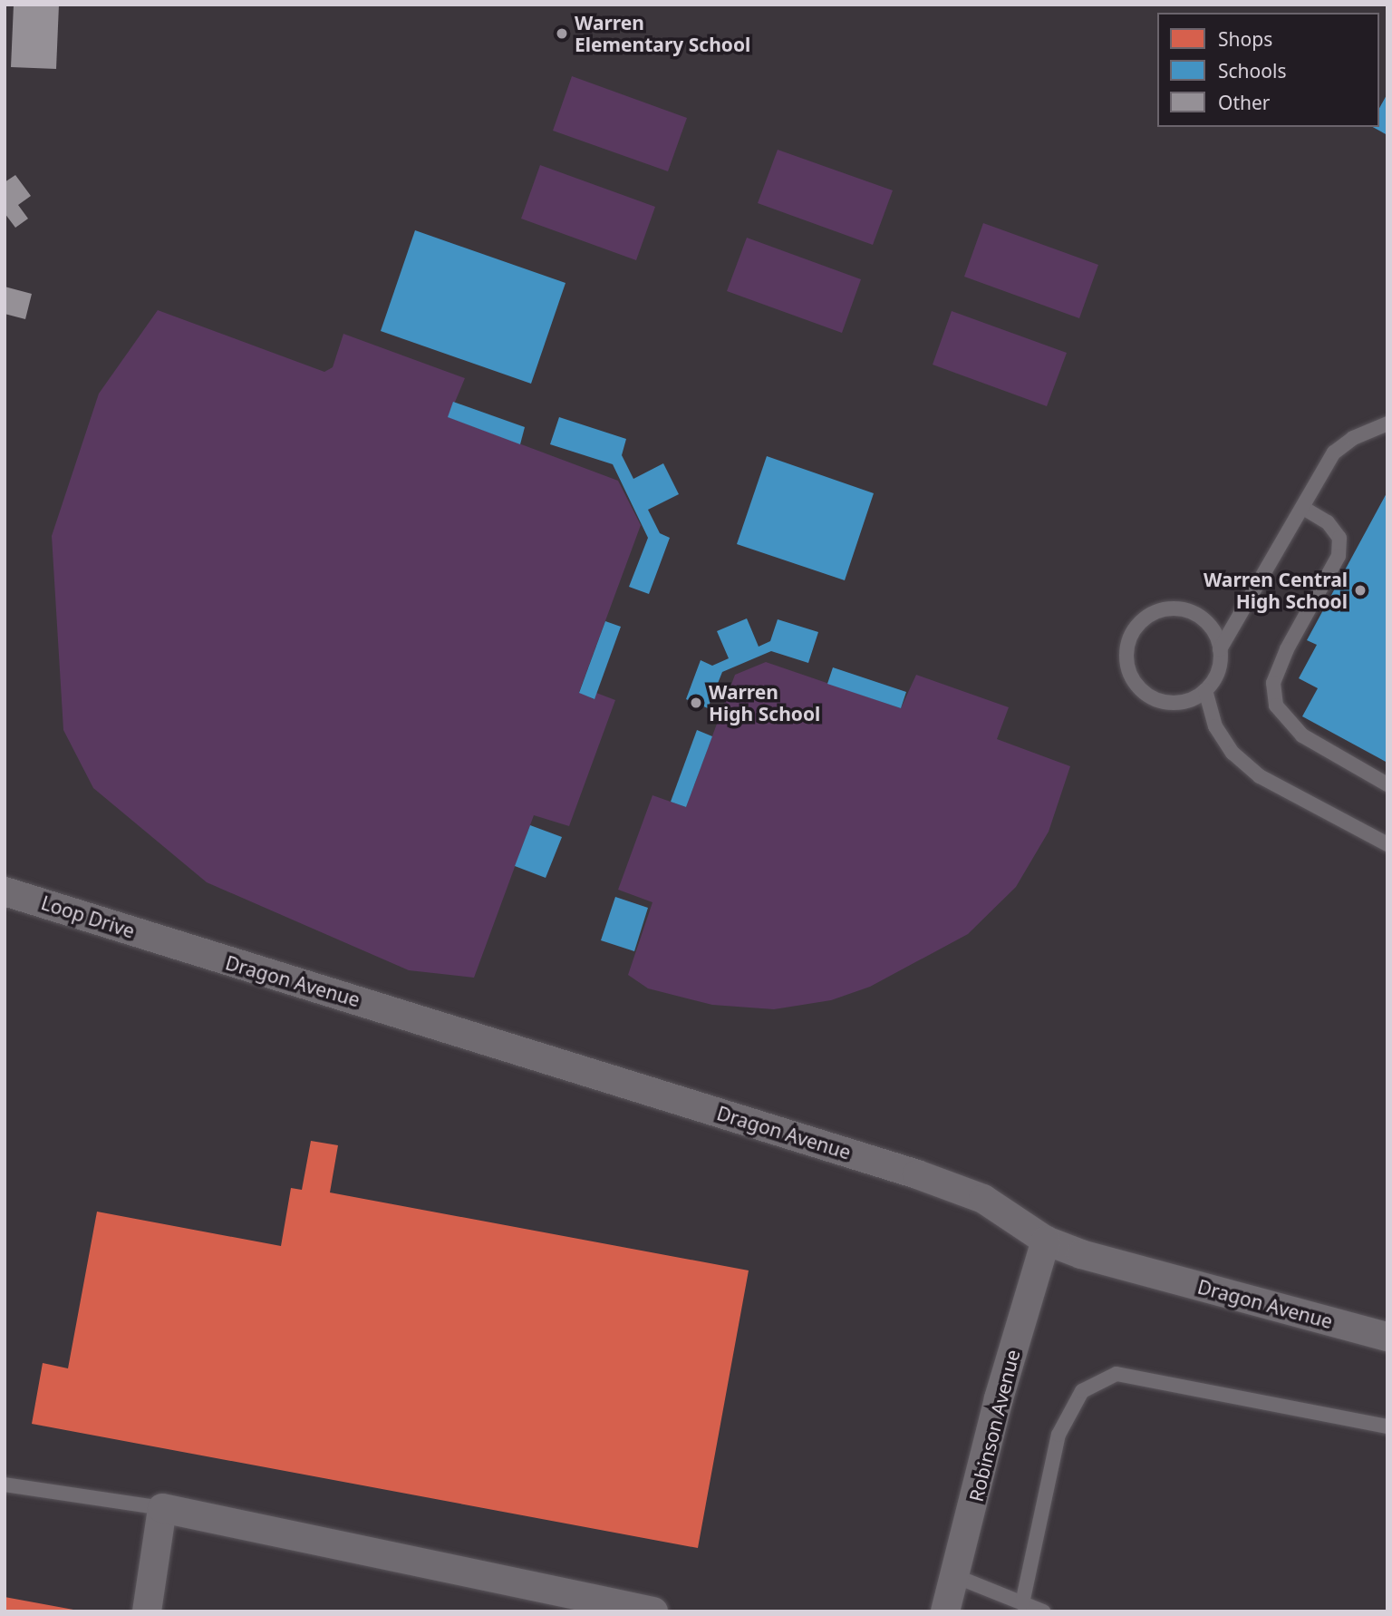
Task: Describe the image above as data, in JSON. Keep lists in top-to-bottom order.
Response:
{
  "streets": {
    "street": ["Loop Drive", "Dragon Avenue", "Robinson Avenue"]
  },
  "crossings": [
    ["Loop Drive", "Dragon Avenue"],
    ["Dragon Avenue", "Robinson Avenue"]
  ],
  "places": ["Warren Elementary School", "Warren Central High School", "Warren High School"],
  "legend": ["Shops", "Schools", "Other"]
}
